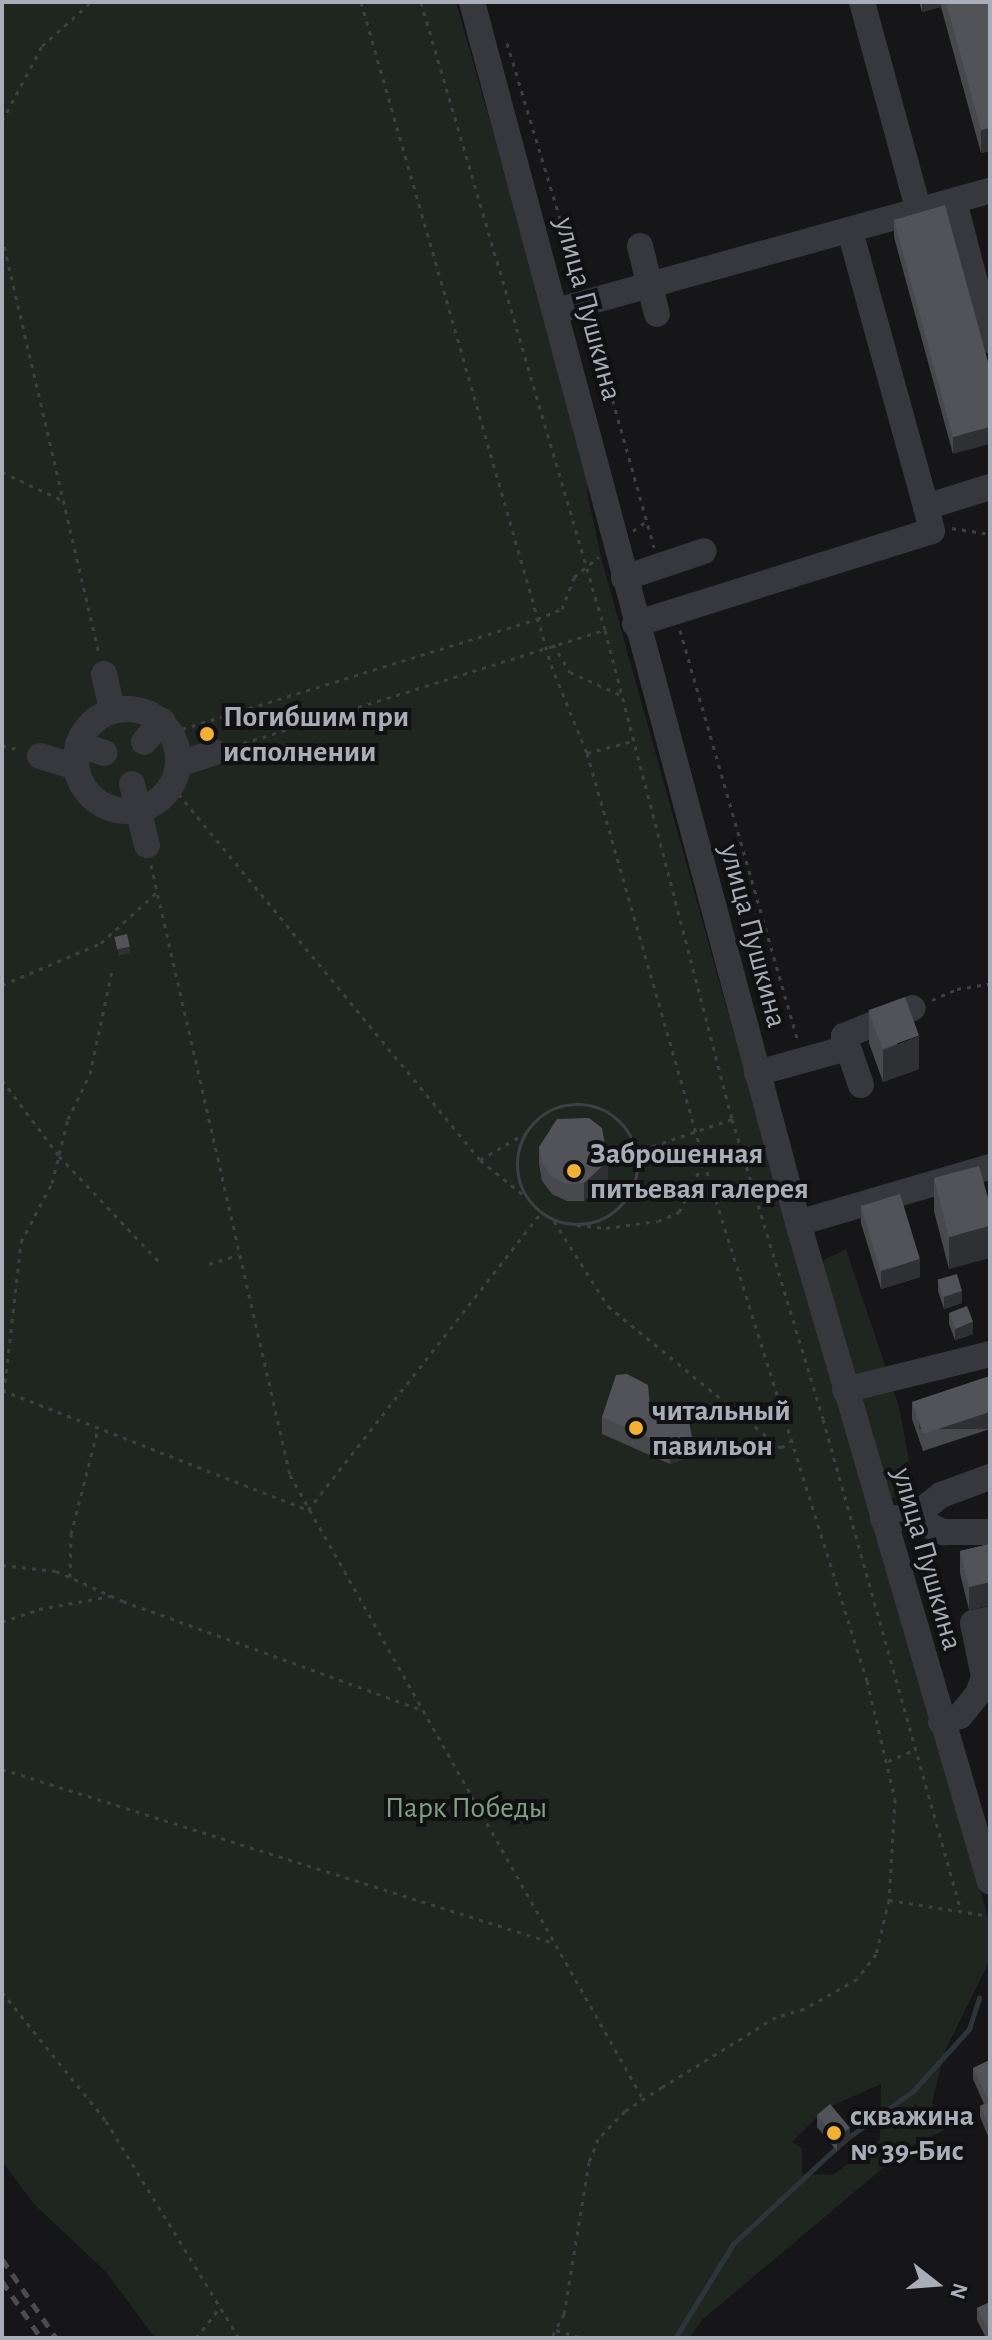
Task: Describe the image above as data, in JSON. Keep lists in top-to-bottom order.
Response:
{
  "streets": {
    "street": ["улица Пушкина"]
  },
  "parks": ["Парк Победы"],
  "places": [
    "Погибшим при исполнении",
    "Заброшенная питьевая галерея",
    "читальный павильон",
    "скважина № 39-Бис"
  ],
  "north": "right"
}
